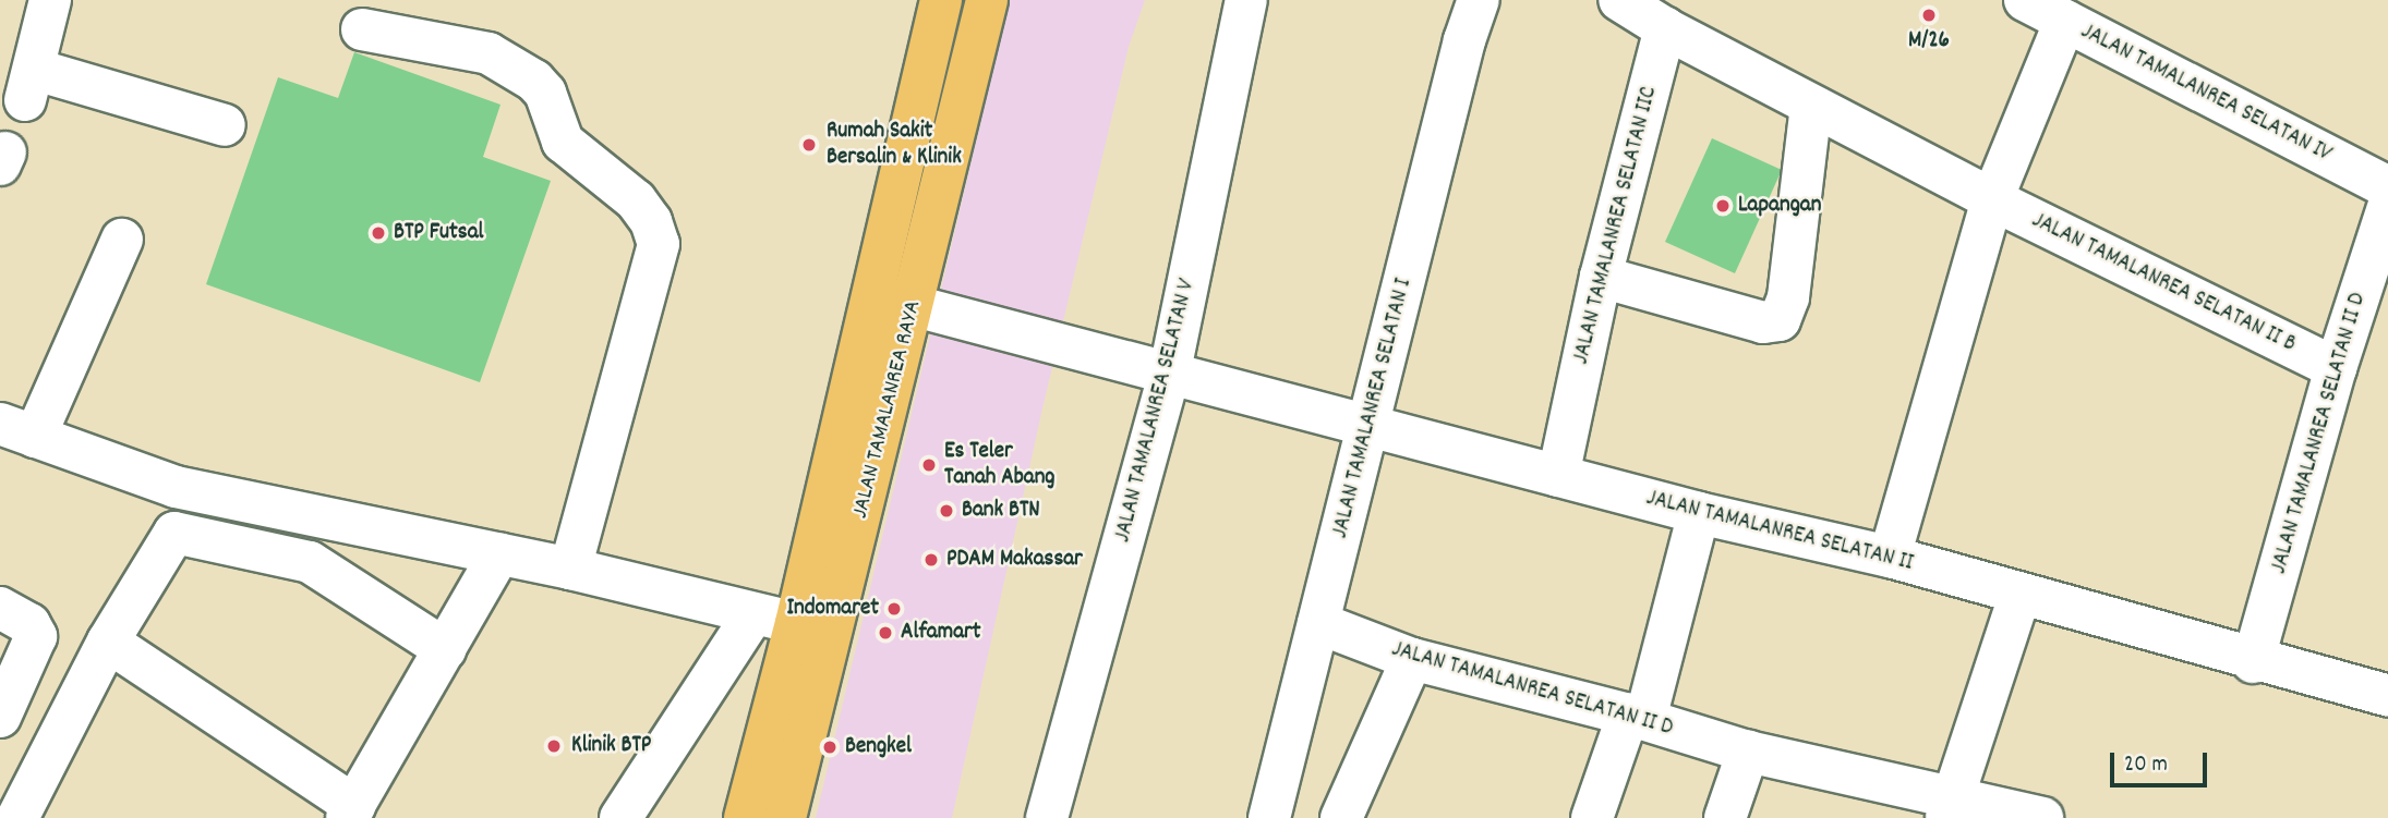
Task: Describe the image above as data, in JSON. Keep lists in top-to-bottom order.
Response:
{
  "streets": {
    "main road": ["JALAN TAMALANREA RAYA"],
    "street": [
      "JALAN TAMALANREA SELATAN IV",
      "JALAN TAMALANREA SELATAN IIC",
      "JALAN TAMALANREA SELATAN II B",
      "JALAN TAMALANREA SELATAN I",
      "JALAN TAMALANREA SELATAN V",
      "JALAN TAMALANREA SELATAN II D",
      "JALAN TAMALANREA SELATAN II"
    ]
  },
  "crossings": [
    ["JALAN TAMALANREA SELATAN IIC", "JALAN TAMALANREA SELATAN II B"],
    ["JALAN TAMALANREA SELATAN IIC", "JALAN TAMALANREA SELATAN II"],
    ["JALAN TAMALANREA SELATAN II B", "JALAN TAMALANREA SELATAN II D"],
    ["JALAN TAMALANREA SELATAN I", "JALAN TAMALANREA SELATAN II D"],
    ["JALAN TAMALANREA SELATAN I", "JALAN TAMALANREA SELATAN II"],
    ["JALAN TAMALANREA RAYA", "JALAN TAMALANREA SELATAN II"],
    ["JALAN TAMALANREA SELATAN V", "JALAN TAMALANREA SELATAN II"],
    ["JALAN TAMALANREA SELATAN II D", "JALAN TAMALANREA SELATAN II"]
  ],
  "places": [
    "M/26",
    "Rumah Sakit Bersalin & Klinik",
    "Lapangan",
    "BTP Futsal",
    "Es Teler Tanah Abang",
    "Bank BTN",
    "PDAM Makassar",
    "Indomaret",
    "Alfamart",
    "Klinik BTP",
    "Bengkel"
  ],
  "scale_bar": "20 m"
}
